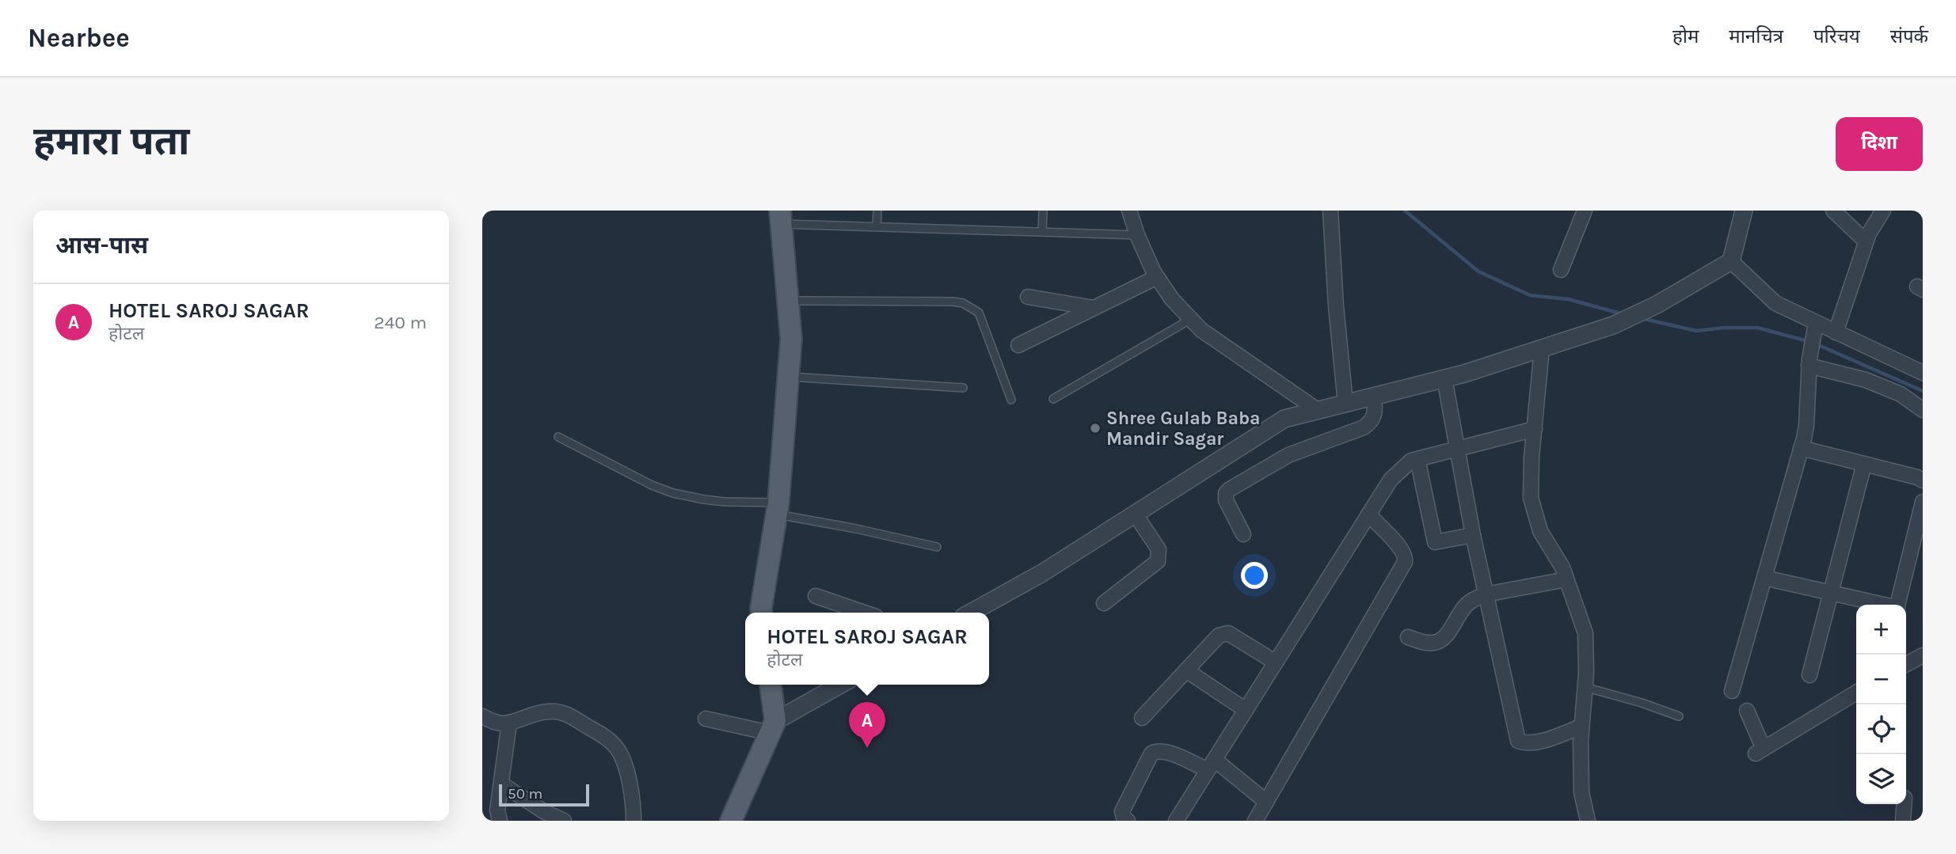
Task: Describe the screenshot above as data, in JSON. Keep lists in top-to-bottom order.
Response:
{
  "places": ["Shree Gulab Baba Mandir Sagar"],
  "scale_bar": "50 m",
  "page": {
    "header": "Nearbee",
    "nav": [
      "होम",
      "मानचित्र",
      "परिचय",
      "संपर्क"
    ],
    "buttons": "दिशा",
    "title": "हमारा पता",
    "heading": "आस-पास",
    "list": [
      {
        "mark": "A",
        "name": "HOTEL SAROJ SAGAR",
        "note": "होटल",
        "value": "240 m"
      }
    ],
    "map_buttons": ["+", "−"],
    "popup": ["HOTEL SAROJ SAGAR", "होटल"],
    "pins": "A",
    "scale": "50 m"
  }
}
